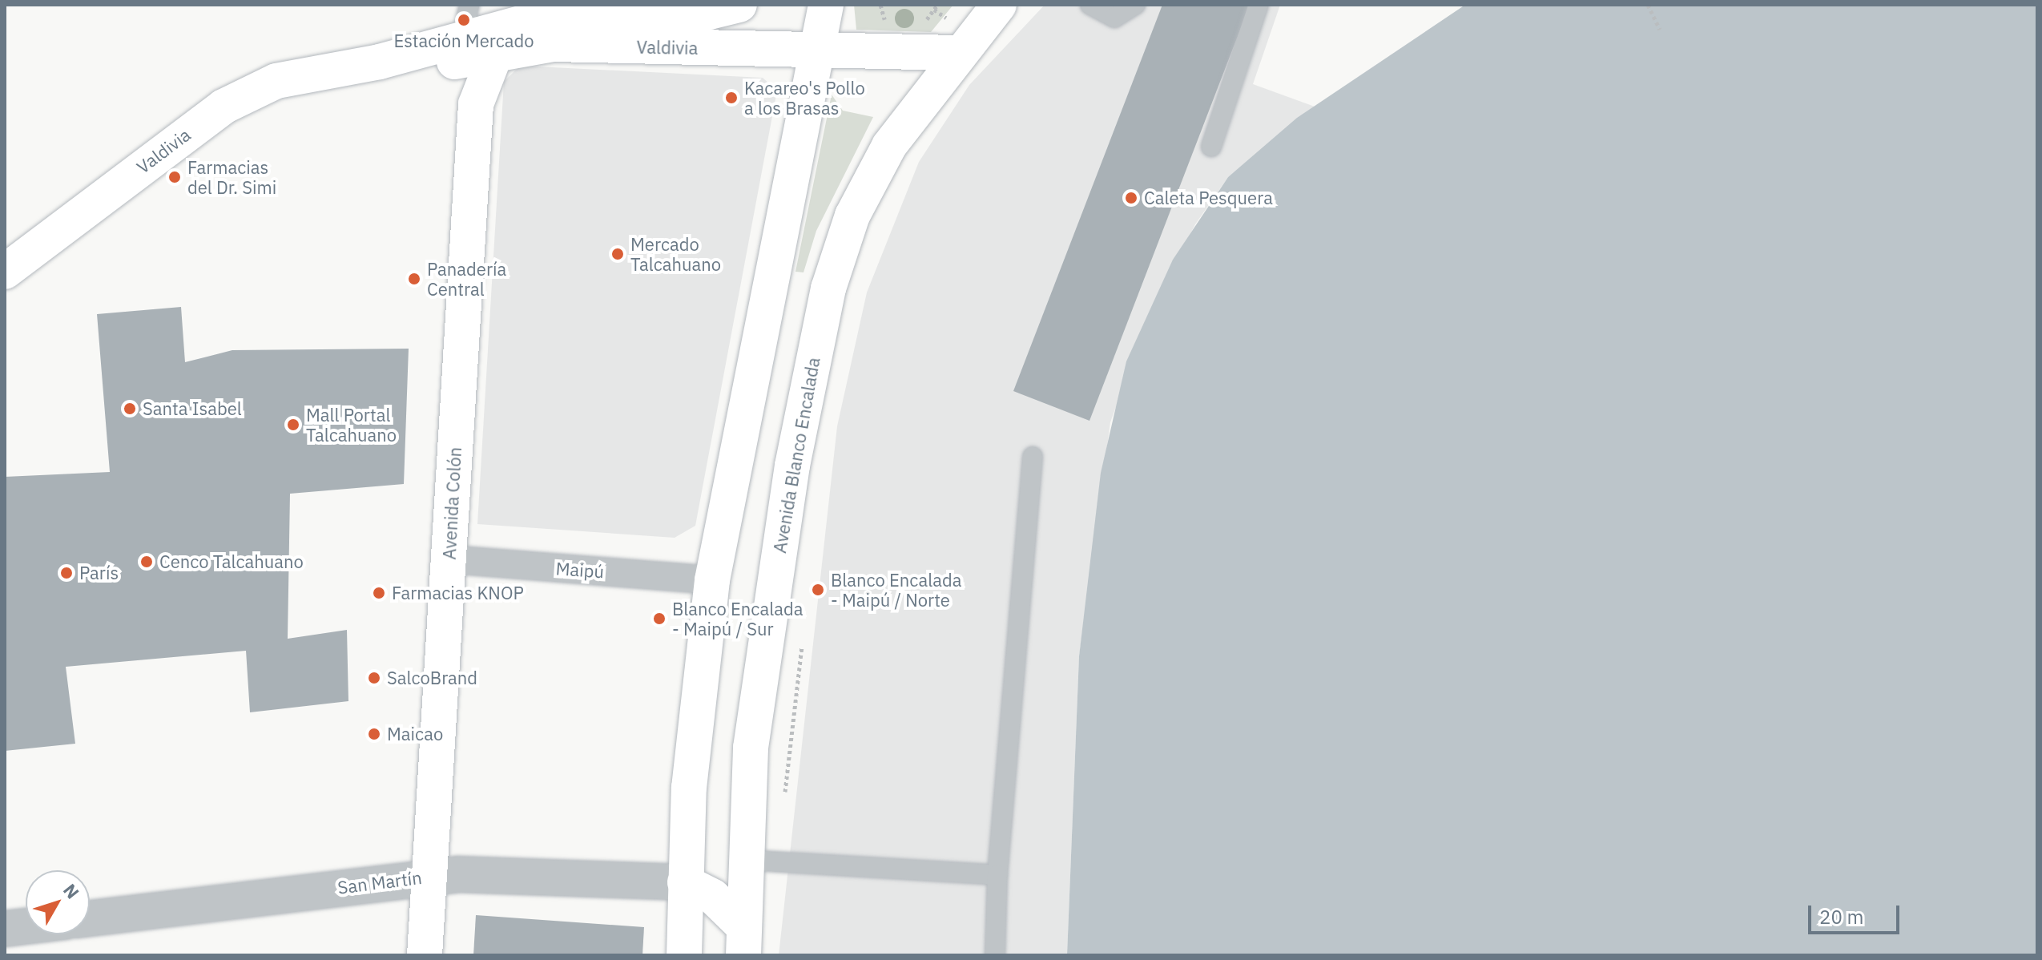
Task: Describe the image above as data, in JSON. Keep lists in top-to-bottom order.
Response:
{
  "streets": {
    "main road": ["Valdivia", "Avenida Blanco Encalada", "Avenida Colón"],
    "street": ["Maipú", "San Martín"]
  },
  "crossings": [
    ["Valdivia", "Avenida Blanco Encalada"],
    ["Valdivia", "Avenida Colón"],
    ["Avenida Colón", "Maipú"],
    ["Avenida Colón", "San Martín"]
  ],
  "places": [
    "Estación Mercado",
    "Kacareo's Pollo a los Brasas",
    "Farmacias del Dr. Simi",
    "Caleta Pesquera",
    "Mercado Talcahuano",
    "Panadería Central",
    "Santa Isabel",
    "Mall Portal Talcahuano",
    "Cenco Talcahuano",
    "París",
    "Blanco Encalada - Maipú / Norte",
    "Farmacias KNOP",
    "Blanco Encalada - Maipú / Sur",
    "SalcoBrand",
    "Maicao"
  ],
  "scale_bar": "20 m",
  "north": "top right"
}
